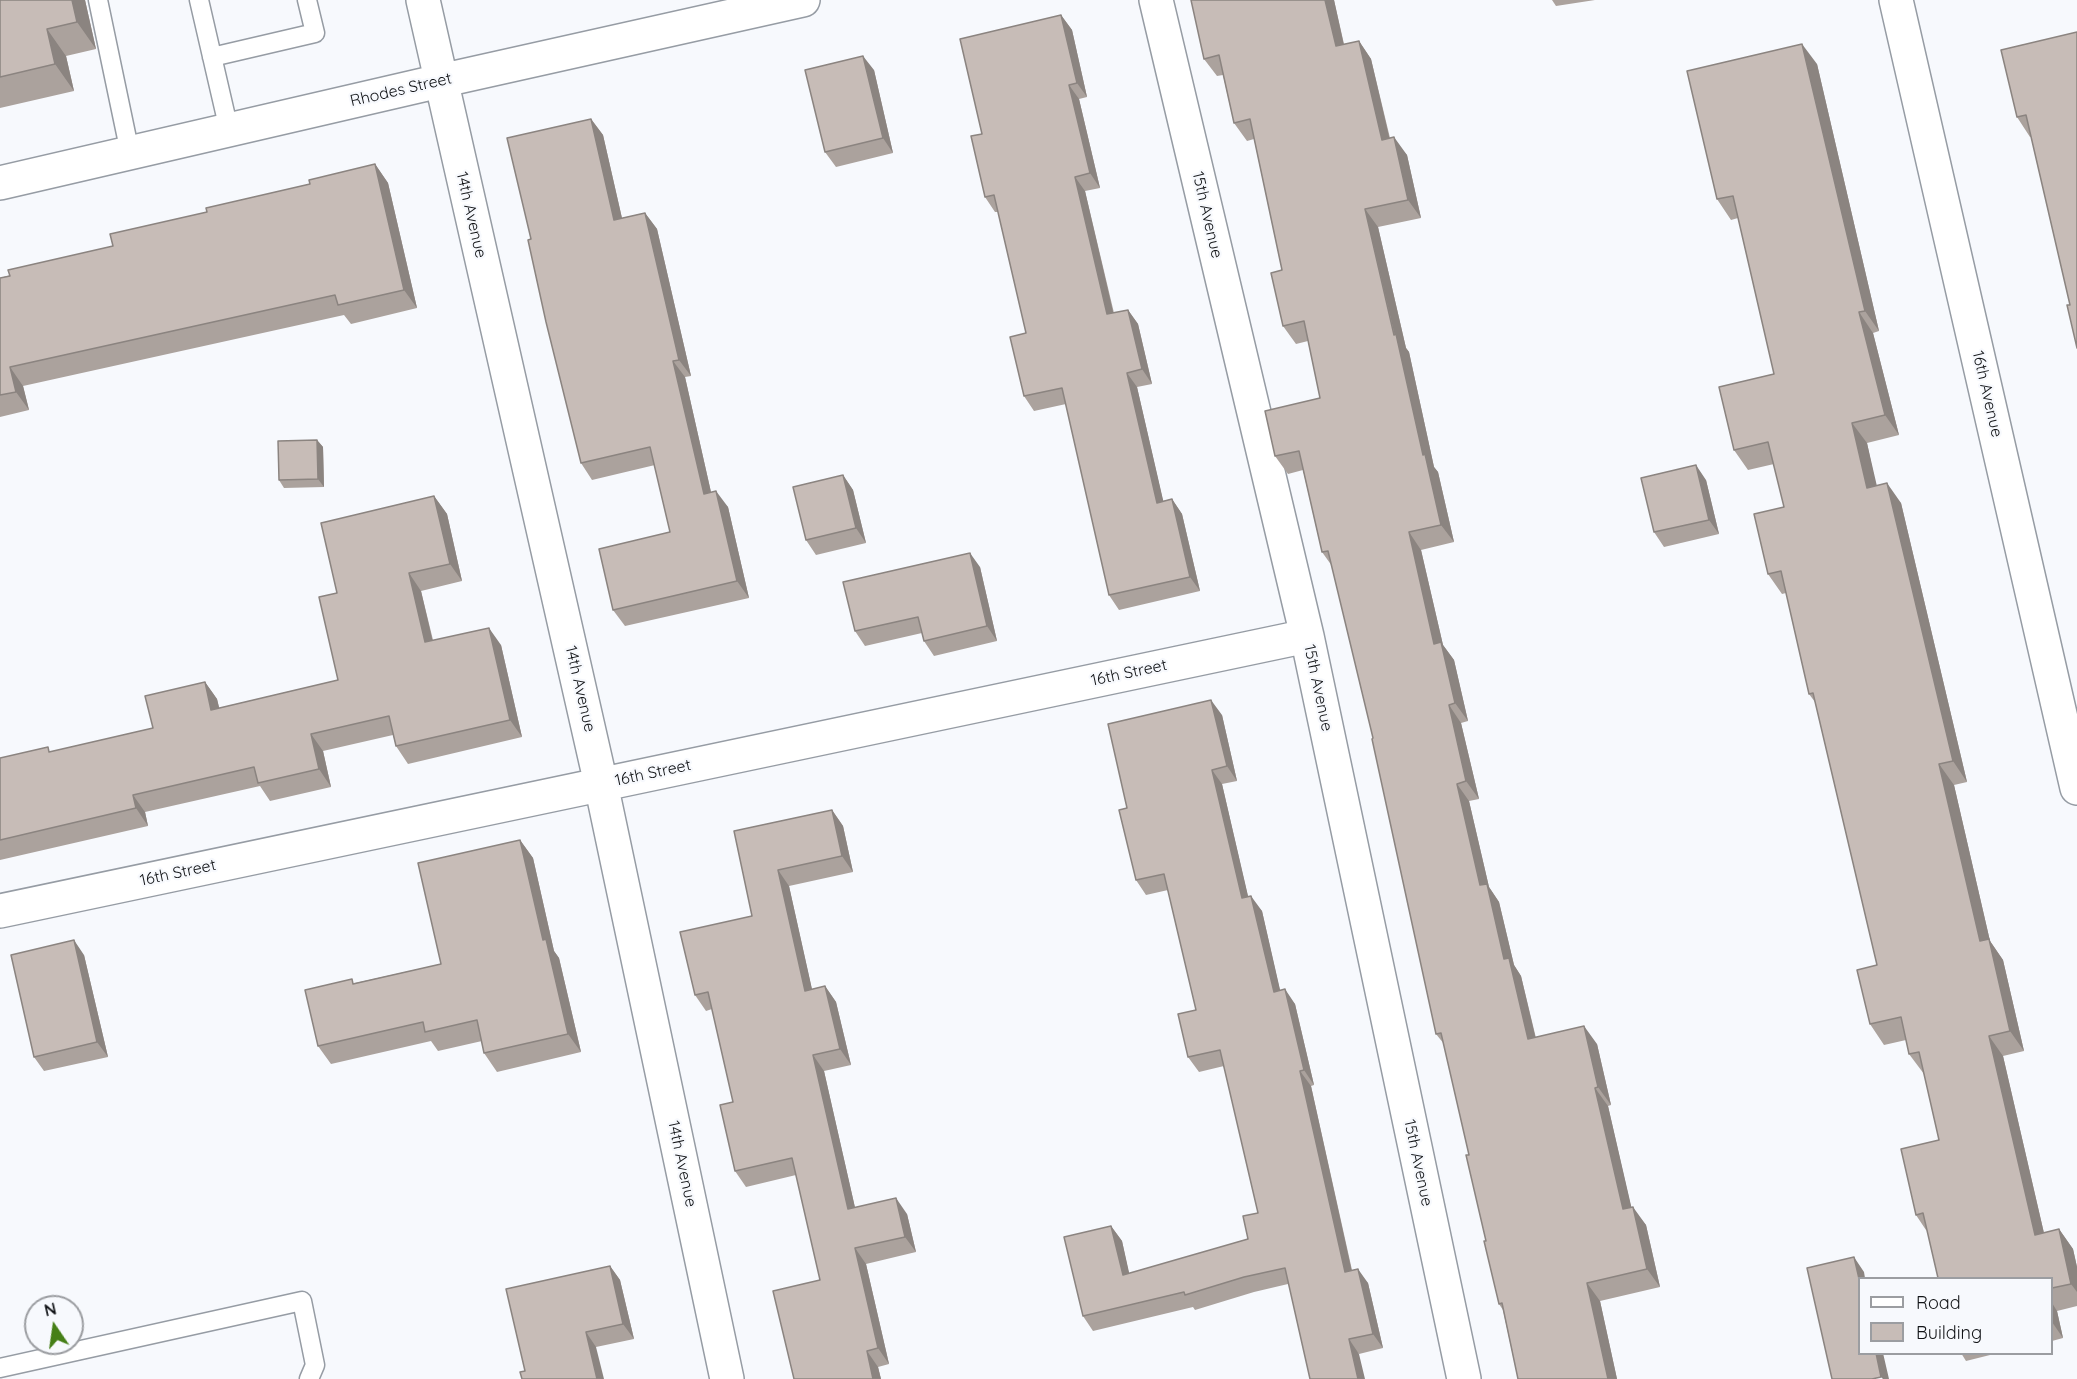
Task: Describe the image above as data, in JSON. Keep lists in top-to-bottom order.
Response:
{
  "streets": {
    "street": [
      "Rhodes Street",
      "14th Avenue",
      "15th Avenue",
      "16th Avenue",
      "16th Street"
    ]
  },
  "crossings": [
    ["Rhodes Street", "14th Avenue"],
    ["14th Avenue", "16th Street"],
    ["15th Avenue", "16th Street"]
  ],
  "legend": ["Road", "Building"],
  "north": "top"
}
